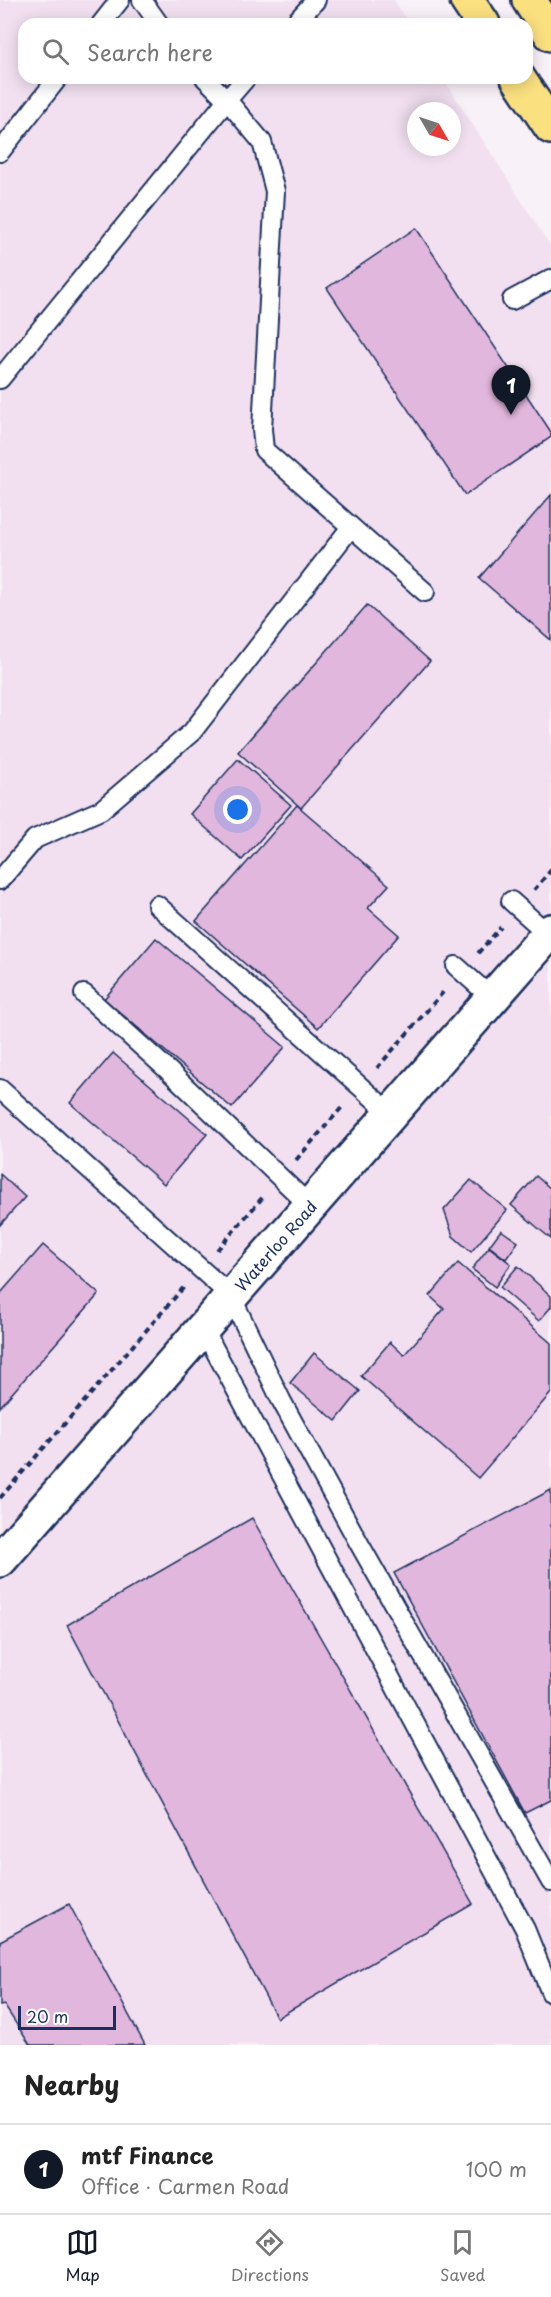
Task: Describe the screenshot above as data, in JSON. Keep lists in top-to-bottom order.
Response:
{
  "streets": {
    "street": ["Waterloo Road"]
  },
  "scale_bar": "20 m",
  "north": "bottom right",
  "page": {
    "search": "Search here",
    "pins": "1",
    "scale": "20 m",
    "heading": "Nearby",
    "list": [
      {
        "mark": "1",
        "name": "mtf Finance",
        "note": "Office · Carmen Road",
        "value": "100 m"
      }
    ],
    "nav": ["Map", "Directions", "Saved"]
  }
}
